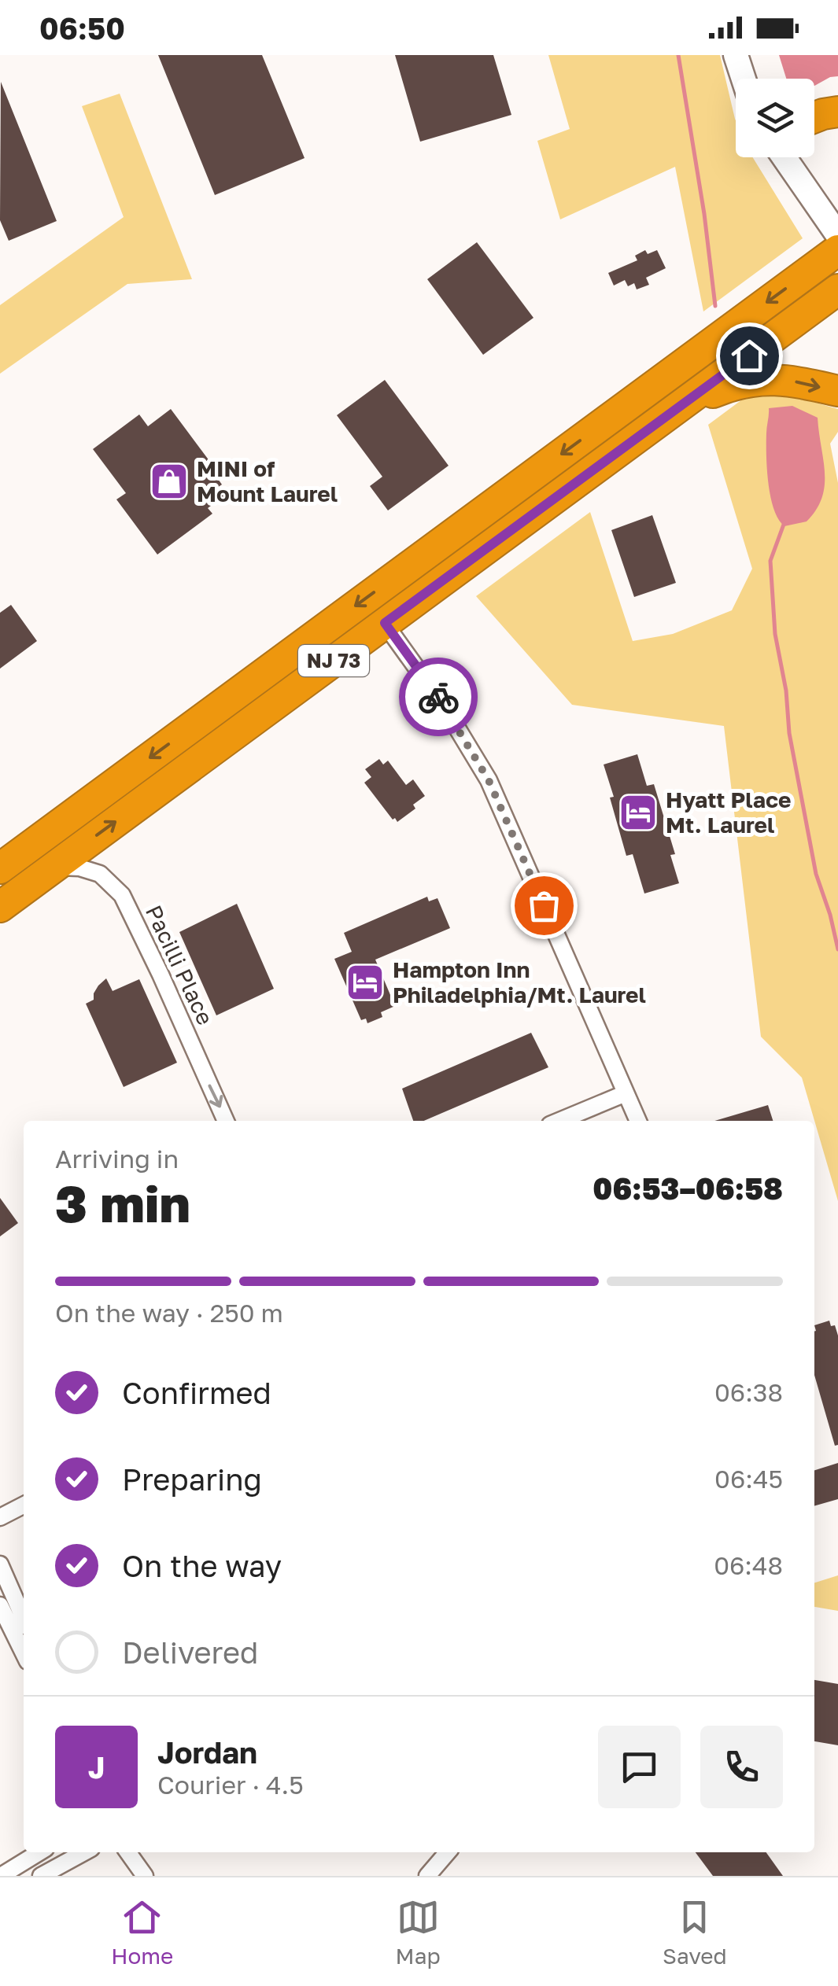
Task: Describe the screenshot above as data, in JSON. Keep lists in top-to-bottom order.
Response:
{
  "streets": {
    "highway": ["NJ 73"],
    "street": ["Pacilli Place"]
  },
  "crossings": [
    ["NJ 73", "Pacilli Place"]
  ],
  "one_way": ["Pacilli Place"],
  "places": {
    "shop": ["MINI of Mount Laurel"],
    "hotel": ["Hyatt Place Mt. Laurel", "Hampton Inn Philadelphia/Mt. Laurel"]
  },
  "page": {
    "status": "06:50",
    "heading": ["3 min", "Arriving in", "06:53–06:58"],
    "panel": ["Jordan", "Courier · 4.5"],
    "bar": "On the way · 250 m",
    "list": [
      ["Confirmed", "06:38"],
      ["Preparing", "06:45"],
      ["On the way", "06:48"],
      "Delivered"
    ],
    "round": "J",
    "tabs": ["Home", "Map", "Saved"]
  }
}
